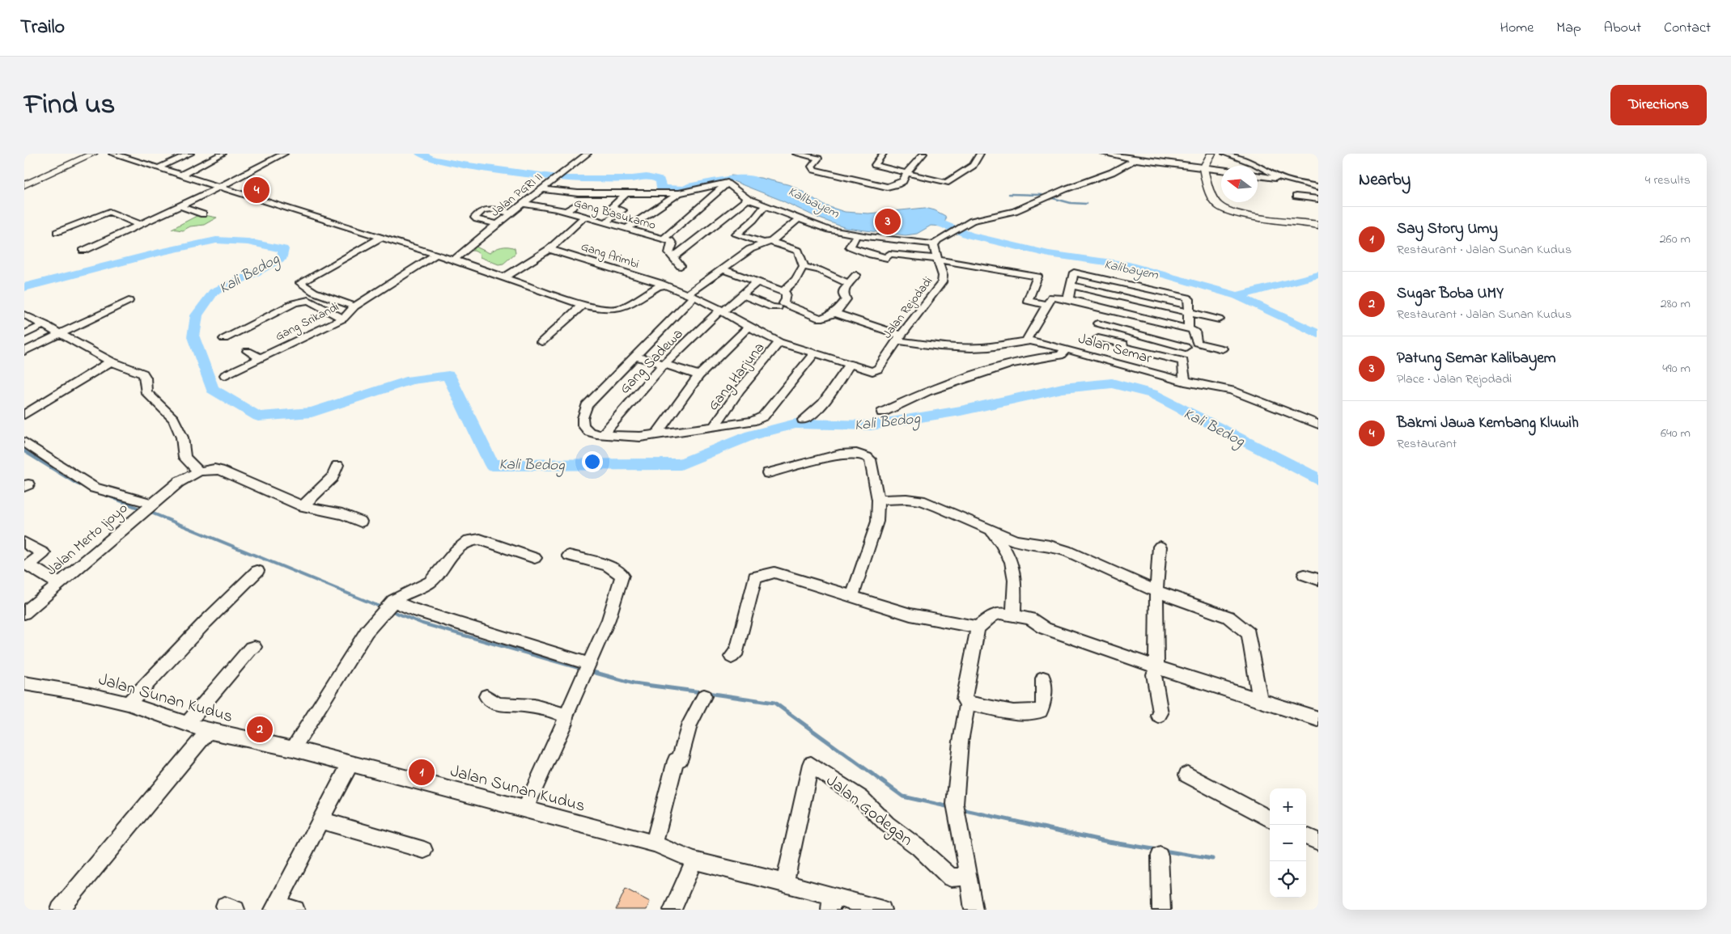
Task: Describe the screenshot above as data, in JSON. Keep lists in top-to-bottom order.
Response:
{
  "streets": {
    "street": [
      "Jalan PGRI II",
      "Gang Basukarno",
      "Gang Arimbi",
      "Jalan Rejodadi",
      "Gang Srikandi",
      "Jalan Semar",
      "Gang Sadewa",
      "Gang Harjuna",
      "Jalan Merto Ijoyo",
      "Jalan Sunan Kudus",
      "Jalan Godegan"
    ]
  },
  "crossings": [
    ["Jalan PGRI II", "Gang Basukarno"],
    ["Gang Arimbi", "Jalan Rejodadi"],
    ["Jalan Rejodadi", "Jalan Semar"],
    ["Jalan Rejodadi", "Gang Sadewa"],
    ["Jalan Rejodadi", "Gang Harjuna"],
    ["Jalan Sunan Kudus", "Jalan Godegan"]
  ],
  "water": ["Kalibayem", "Kali Bedog"],
  "north": "left",
  "page": {
    "header": "Trailo",
    "nav": [
      "Home",
      "Map",
      "About",
      "Contact"
    ],
    "title": "Find us",
    "buttons": "Directions",
    "heading": ["Nearby", "4 results"],
    "pins": [
      "4",
      "3",
      "2",
      "1"
    ],
    "list": [
      {
        "mark": "1",
        "name": "Say Story Umy",
        "note": "Restaurant · Jalan Sunan Kudus",
        "value": "260 m"
      },
      {
        "mark": "2",
        "name": "Sugar Boba UMY",
        "note": "Restaurant · Jalan Sunan Kudus",
        "value": "280 m"
      },
      {
        "mark": "3",
        "name": "Patung Semar Kalibayem",
        "note": "Place · Jalan Rejodadi",
        "value": "490 m"
      },
      {
        "mark": "4",
        "name": "Bakmi Jawa Kembang Kluwih",
        "note": "Restaurant",
        "value": "640 m"
      }
    ],
    "map_buttons": ["+", "−"]
  }
}
